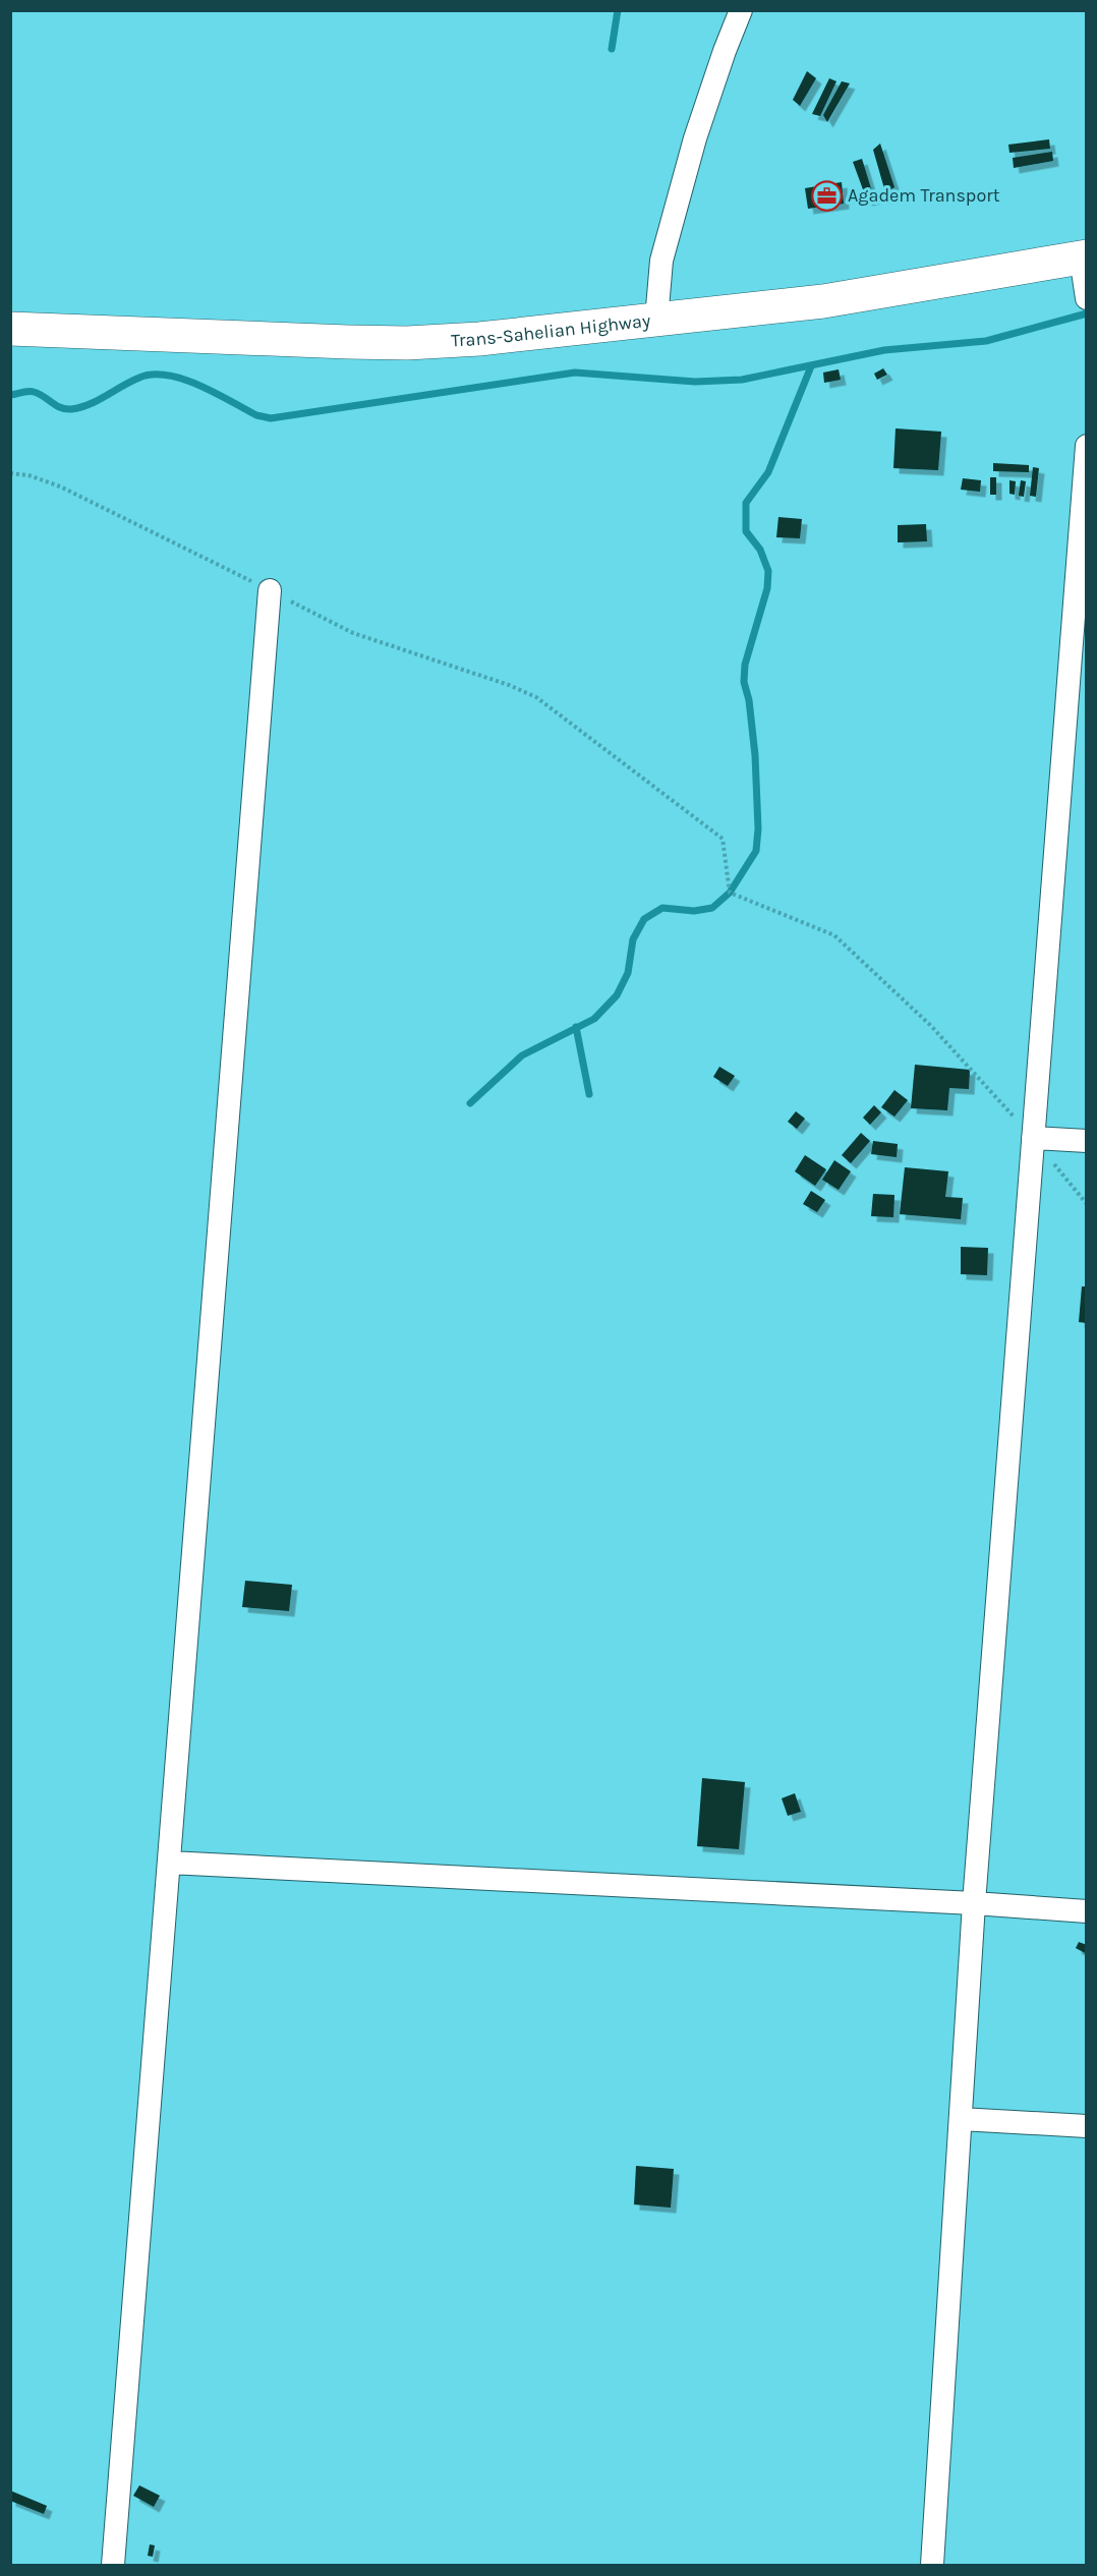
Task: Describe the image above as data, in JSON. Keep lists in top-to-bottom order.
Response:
{
  "streets": {
    "highway": ["Trans-Sahelian Highway"]
  },
  "places": {
    "office": ["Agadem Transport"]
  }
}
